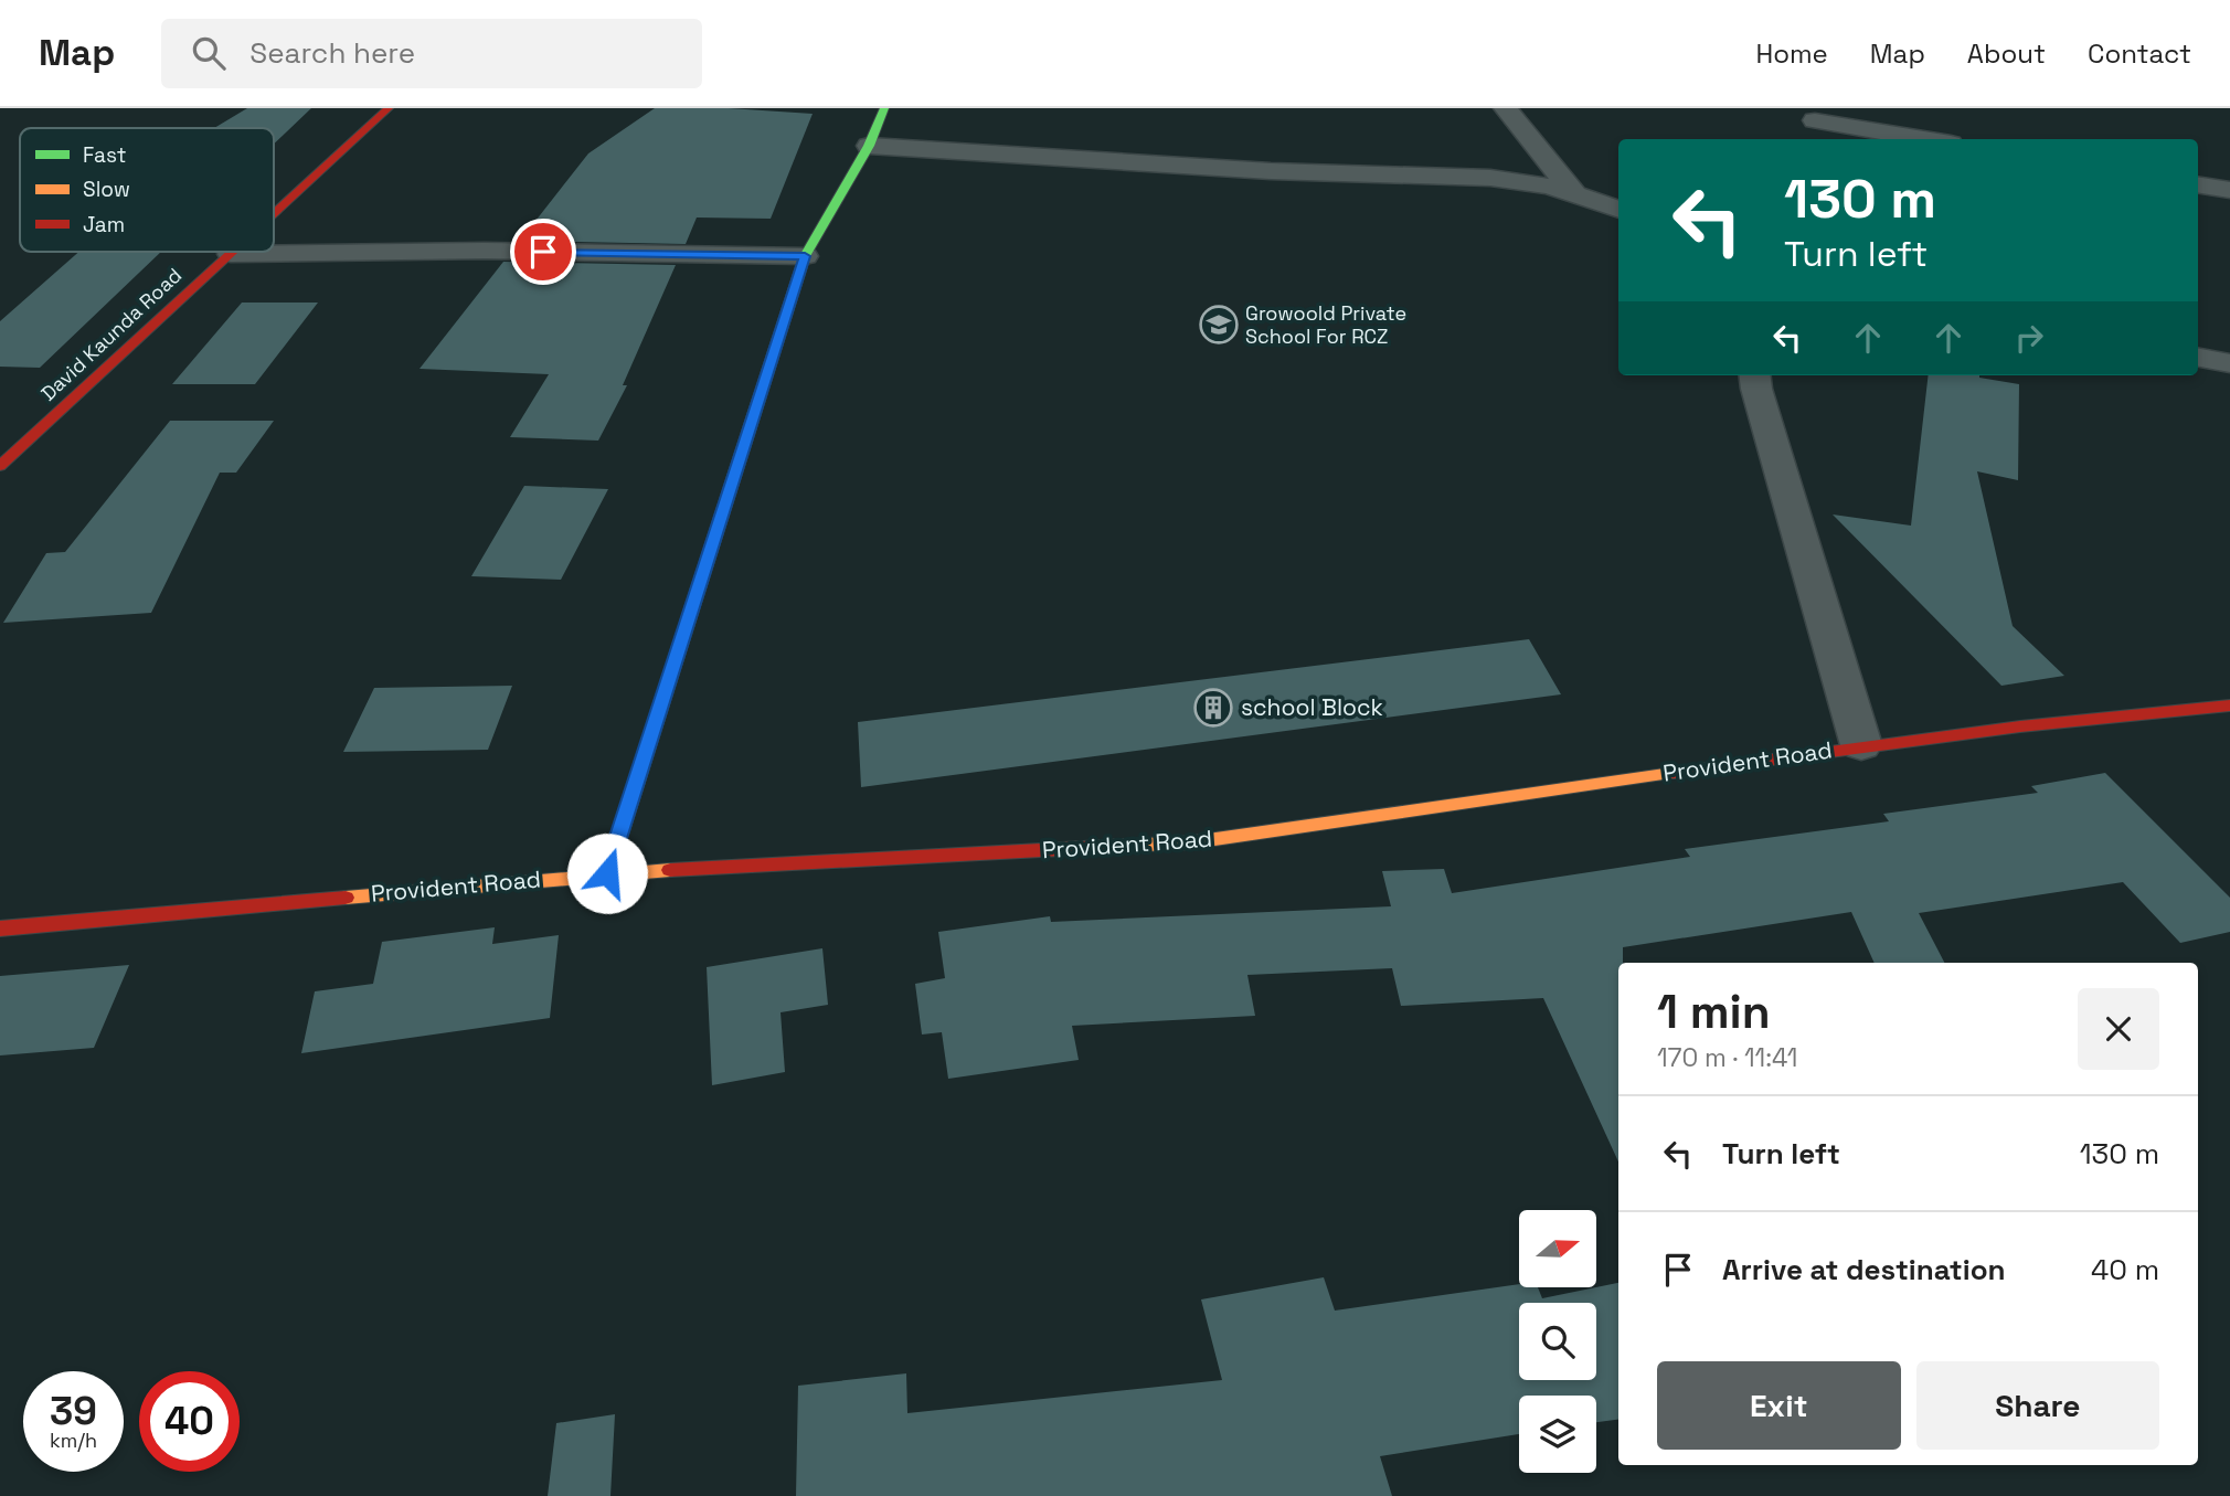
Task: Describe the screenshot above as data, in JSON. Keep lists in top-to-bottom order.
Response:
{
  "streets": {
    "street": ["David Kaunda Road", "Provident Road"]
  },
  "places": {
    "school or university": ["Growoold Private School For RCZ"],
    "building": ["school Block"]
  },
  "legend": ["Fast", "Slow", "Jam"],
  "north": "right",
  "page": {
    "header": "Map",
    "search": "Search here",
    "nav": [
      "Home",
      "Map",
      "About",
      "Contact"
    ],
    "turn": ["130 m", "Turn left"],
    "heading": ["1 min", "170 m · 11:41"],
    "list": [
      {
        "name": "Turn left",
        "value": "130 m"
      },
      {
        "name": "Arrive at destination",
        "value": "40 m"
      }
    ],
    "buttons": ["Exit", "Share"],
    "speed": "39 km/h",
    "limit": "40"
  }
}
